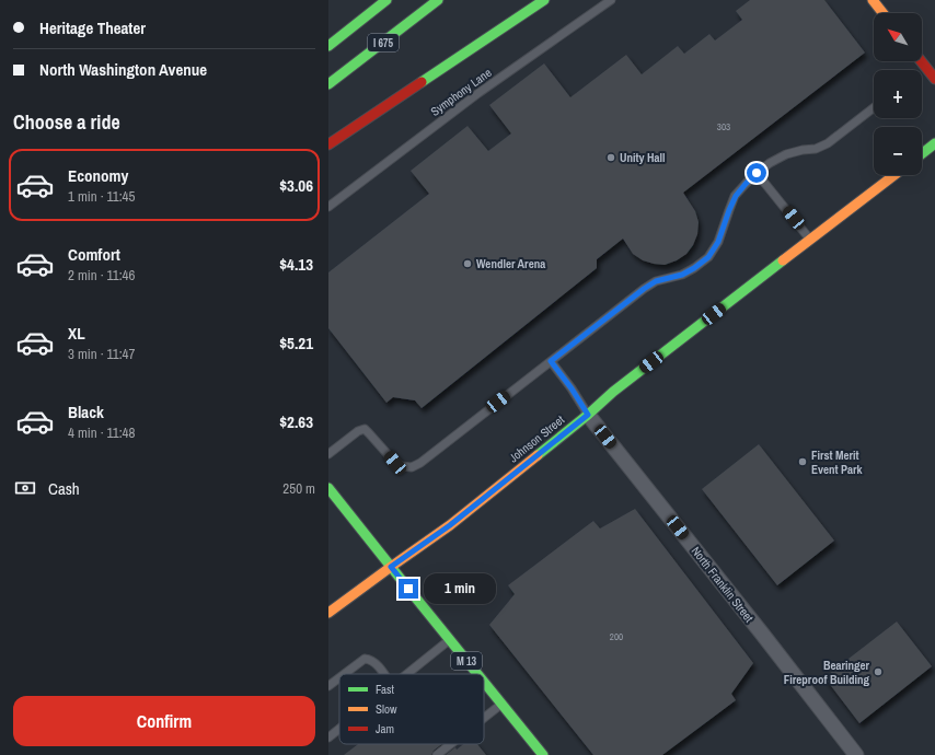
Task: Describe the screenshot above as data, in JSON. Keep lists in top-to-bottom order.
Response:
{
  "streets": {
    "main road": ["I 675", "Johnson Street", "M 13"],
    "street": ["North Franklin Street"],
    "lane": ["Symphony Lane"]
  },
  "crossings": [
    ["Johnson Street", "North Franklin Street"],
    ["Johnson Street", "M 13"]
  ],
  "places": [
    "Unity Hall",
    "Wendler Arena",
    "First Merit Event Park",
    "Bearinger Fireproof Building"
  ],
  "house_numbers": ["303", "200"],
  "legend": ["Fast", "Slow", "Jam"],
  "north": "top left",
  "page": {
    "banner": ["Heritage Theater", "North Washington Avenue"],
    "map_buttons": ["+", "−"],
    "heading": "Choose a ride",
    "list": [
      {
        "name": "Economy",
        "note": "1 min · 11:45",
        "value": "$3.06"
      },
      {
        "name": "Comfort",
        "note": "2 min · 11:46",
        "value": "$4.13"
      },
      {
        "name": "XL",
        "note": "3 min · 11:47",
        "value": "$5.21"
      },
      {
        "name": "Black",
        "note": "4 min · 11:48",
        "value": "$2.63"
      }
    ],
    "pay": ["Cash", "250 m"],
    "bubble": "1 min",
    "buttons": "Confirm"
  }
}
